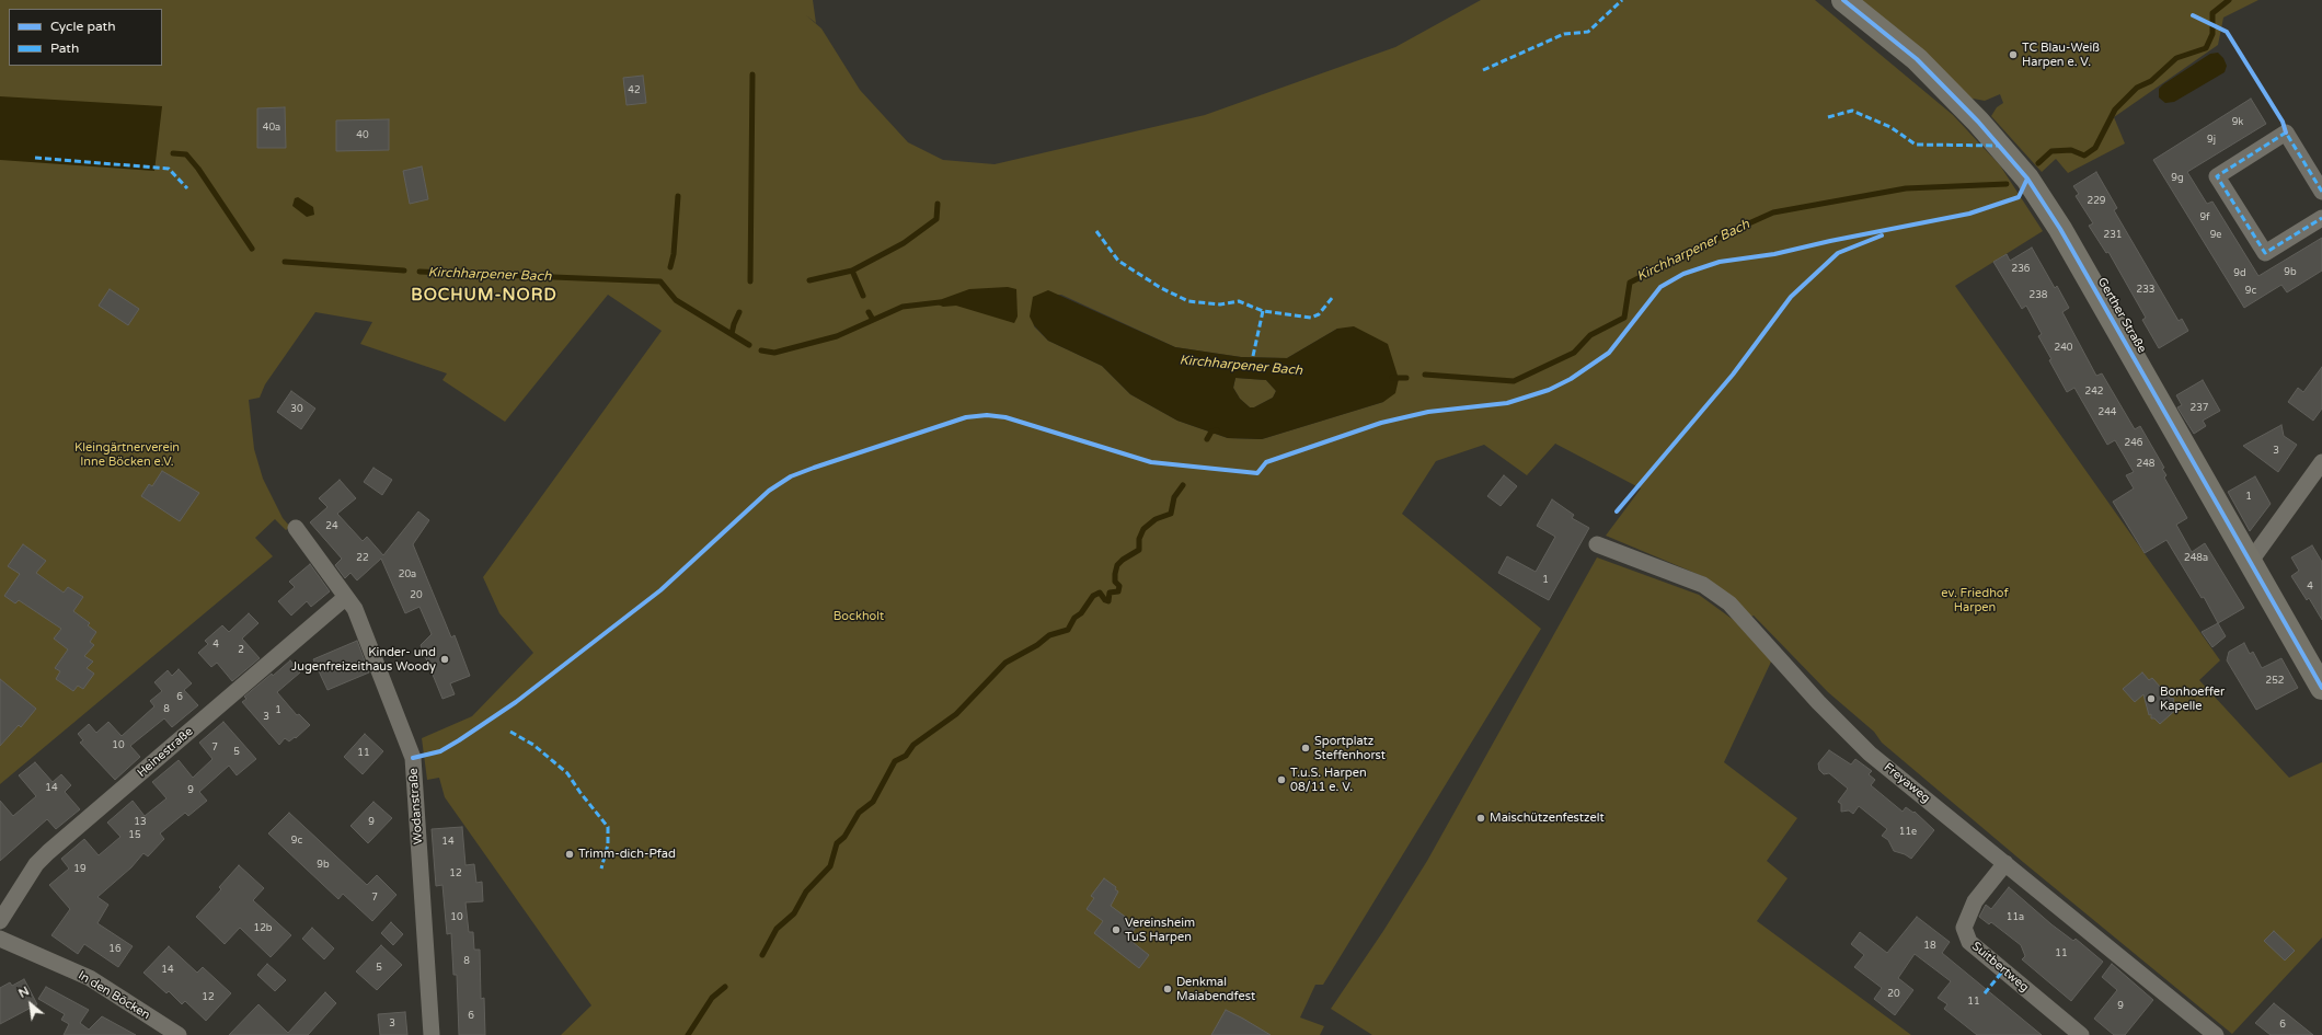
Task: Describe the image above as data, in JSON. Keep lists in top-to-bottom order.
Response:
{
  "streets": {
    "street": [
      "Gerther Straße",
      "Heinestraße",
      "Freyaweg",
      "Wodanstraße",
      "Suitbertweg",
      "In den Böcken"
    ]
  },
  "crossings": [
    ["Heinestraße", "Wodanstraße"],
    ["Freyaweg", "Suitbertweg"]
  ],
  "districts": ["BOCHUM-NORD"],
  "water": ["Kirchharpener Bach"],
  "parks": ["Kleingärtnerverein Inne Böcken e.V.", "ev. Friedhof Harpen", "Bockholt"],
  "places": [
    "TC Blau-Weiß Harpen e. V.",
    "Kinder- und Jugenfreizeithaus Woody",
    "Bonhoeffer Kapelle",
    "Sportplatz Steffenhorst",
    "T.u.S. Harpen 08/11 e. V.",
    "Maischützenfestzelt",
    "Trimm-dich-Pfad",
    "Vereinsheim TuS Harpen",
    "Denkmal Maiabendfest"
  ],
  "house_numbers": [
    "42",
    "9k",
    "40a",
    "40",
    "9j",
    "9g",
    "229",
    "9f",
    "231",
    "9e",
    "236",
    "9b",
    "9d",
    "233",
    "9c",
    "238",
    "240",
    "242",
    "237",
    "30",
    "244",
    "246",
    "3",
    "248",
    "1",
    "24",
    "22",
    "248a",
    "20a",
    "1",
    "4",
    "20",
    "4",
    "2",
    "252",
    "6",
    "8",
    "1",
    "3",
    "10",
    "7",
    "5",
    "11",
    "14",
    "9",
    "13",
    "9",
    "11e",
    "15",
    "9c",
    "14",
    "9b",
    "19",
    "12",
    "7",
    "10",
    "11a",
    "12b",
    "18",
    "16",
    "11",
    "8",
    "5",
    "14",
    "20",
    "12",
    "11",
    "9",
    "6",
    "3",
    "6"
  ],
  "legend": ["Cycle path", "Path"],
  "north": "top left"
}
